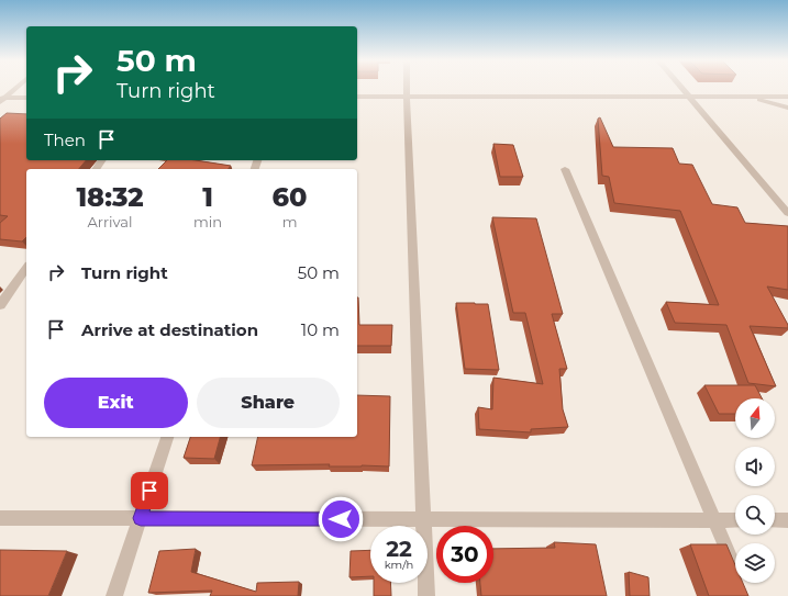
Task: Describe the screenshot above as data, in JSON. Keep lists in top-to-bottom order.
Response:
{
  "north": "top",
  "page": {
    "turn": ["50 m", "Turn right"],
    "then": "Then",
    "eta": [
      "18:32",
      "Arrival",
      "1",
      "min",
      "60",
      "m"
    ],
    "list": [
      {
        "name": "Turn right",
        "value": "50 m"
      },
      {
        "name": "Arrive at destination",
        "value": "10 m"
      }
    ],
    "buttons": ["Exit", "Share"],
    "speed": "22 km/h",
    "limit": "30"
  }
}
